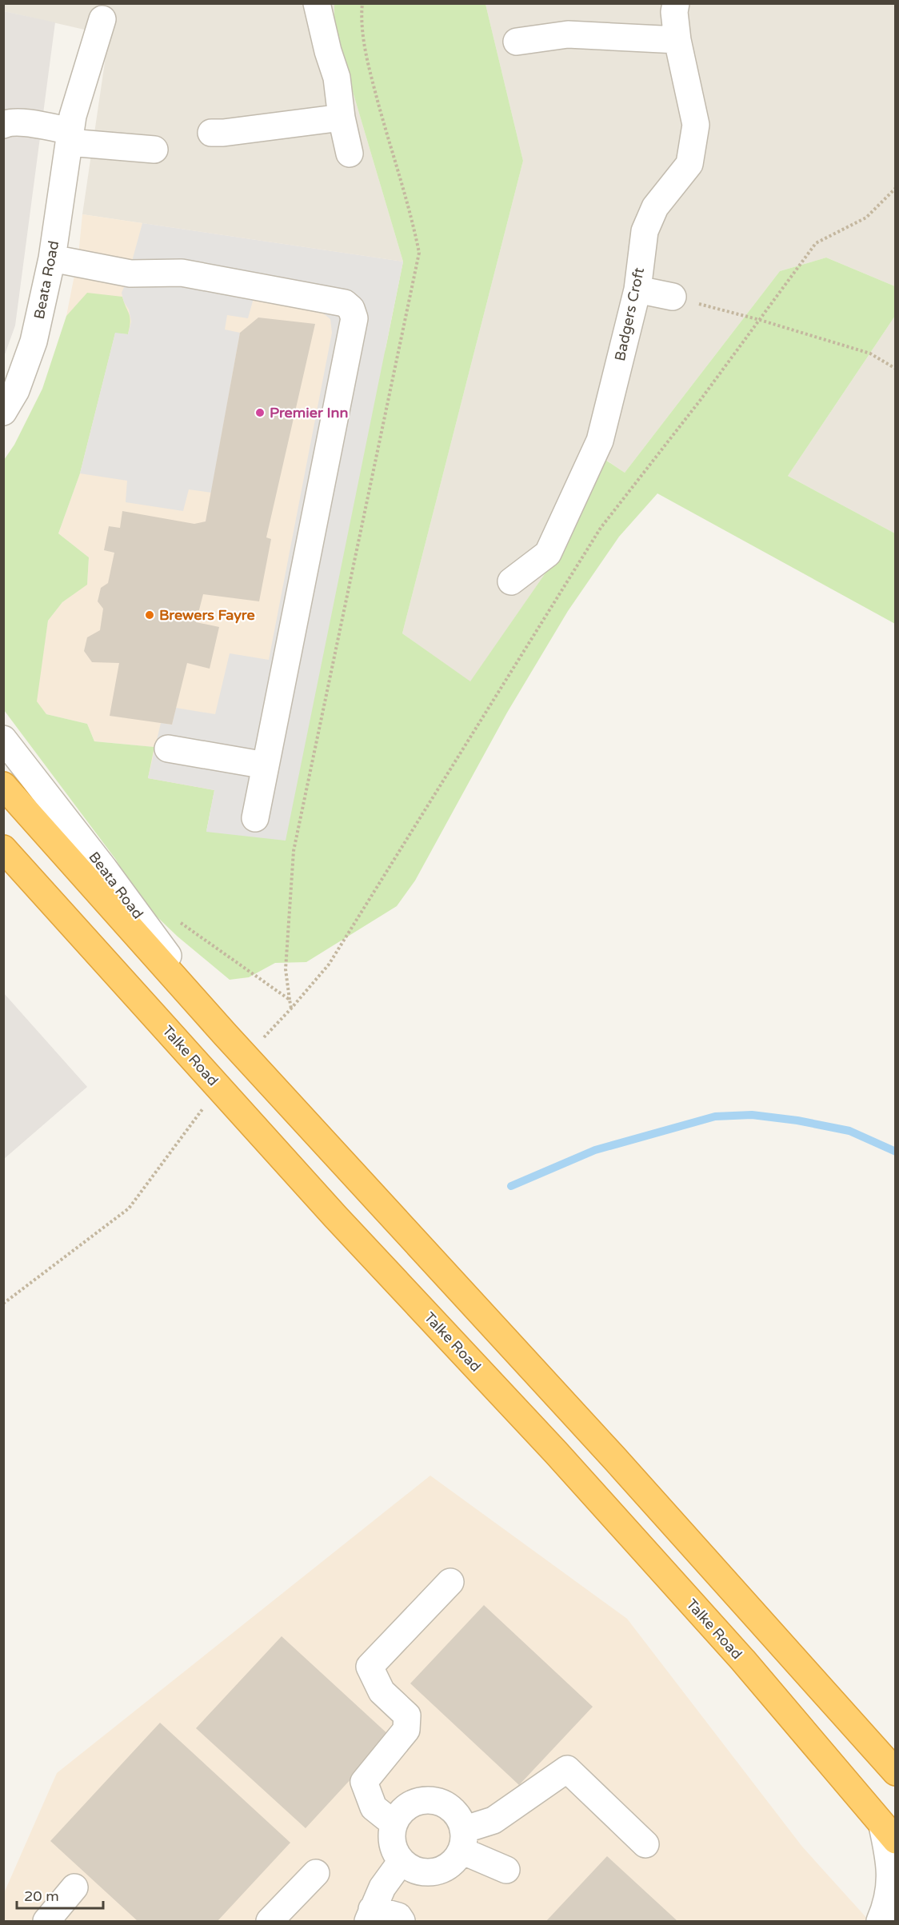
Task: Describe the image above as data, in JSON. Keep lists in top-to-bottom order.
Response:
{
  "streets": {
    "highway": ["Talke Road"],
    "street": ["Beata Road", "Badgers Croft"]
  },
  "places": ["Premier Inn", "Brewers Fayre"],
  "scale_bar": "20 m"
}
